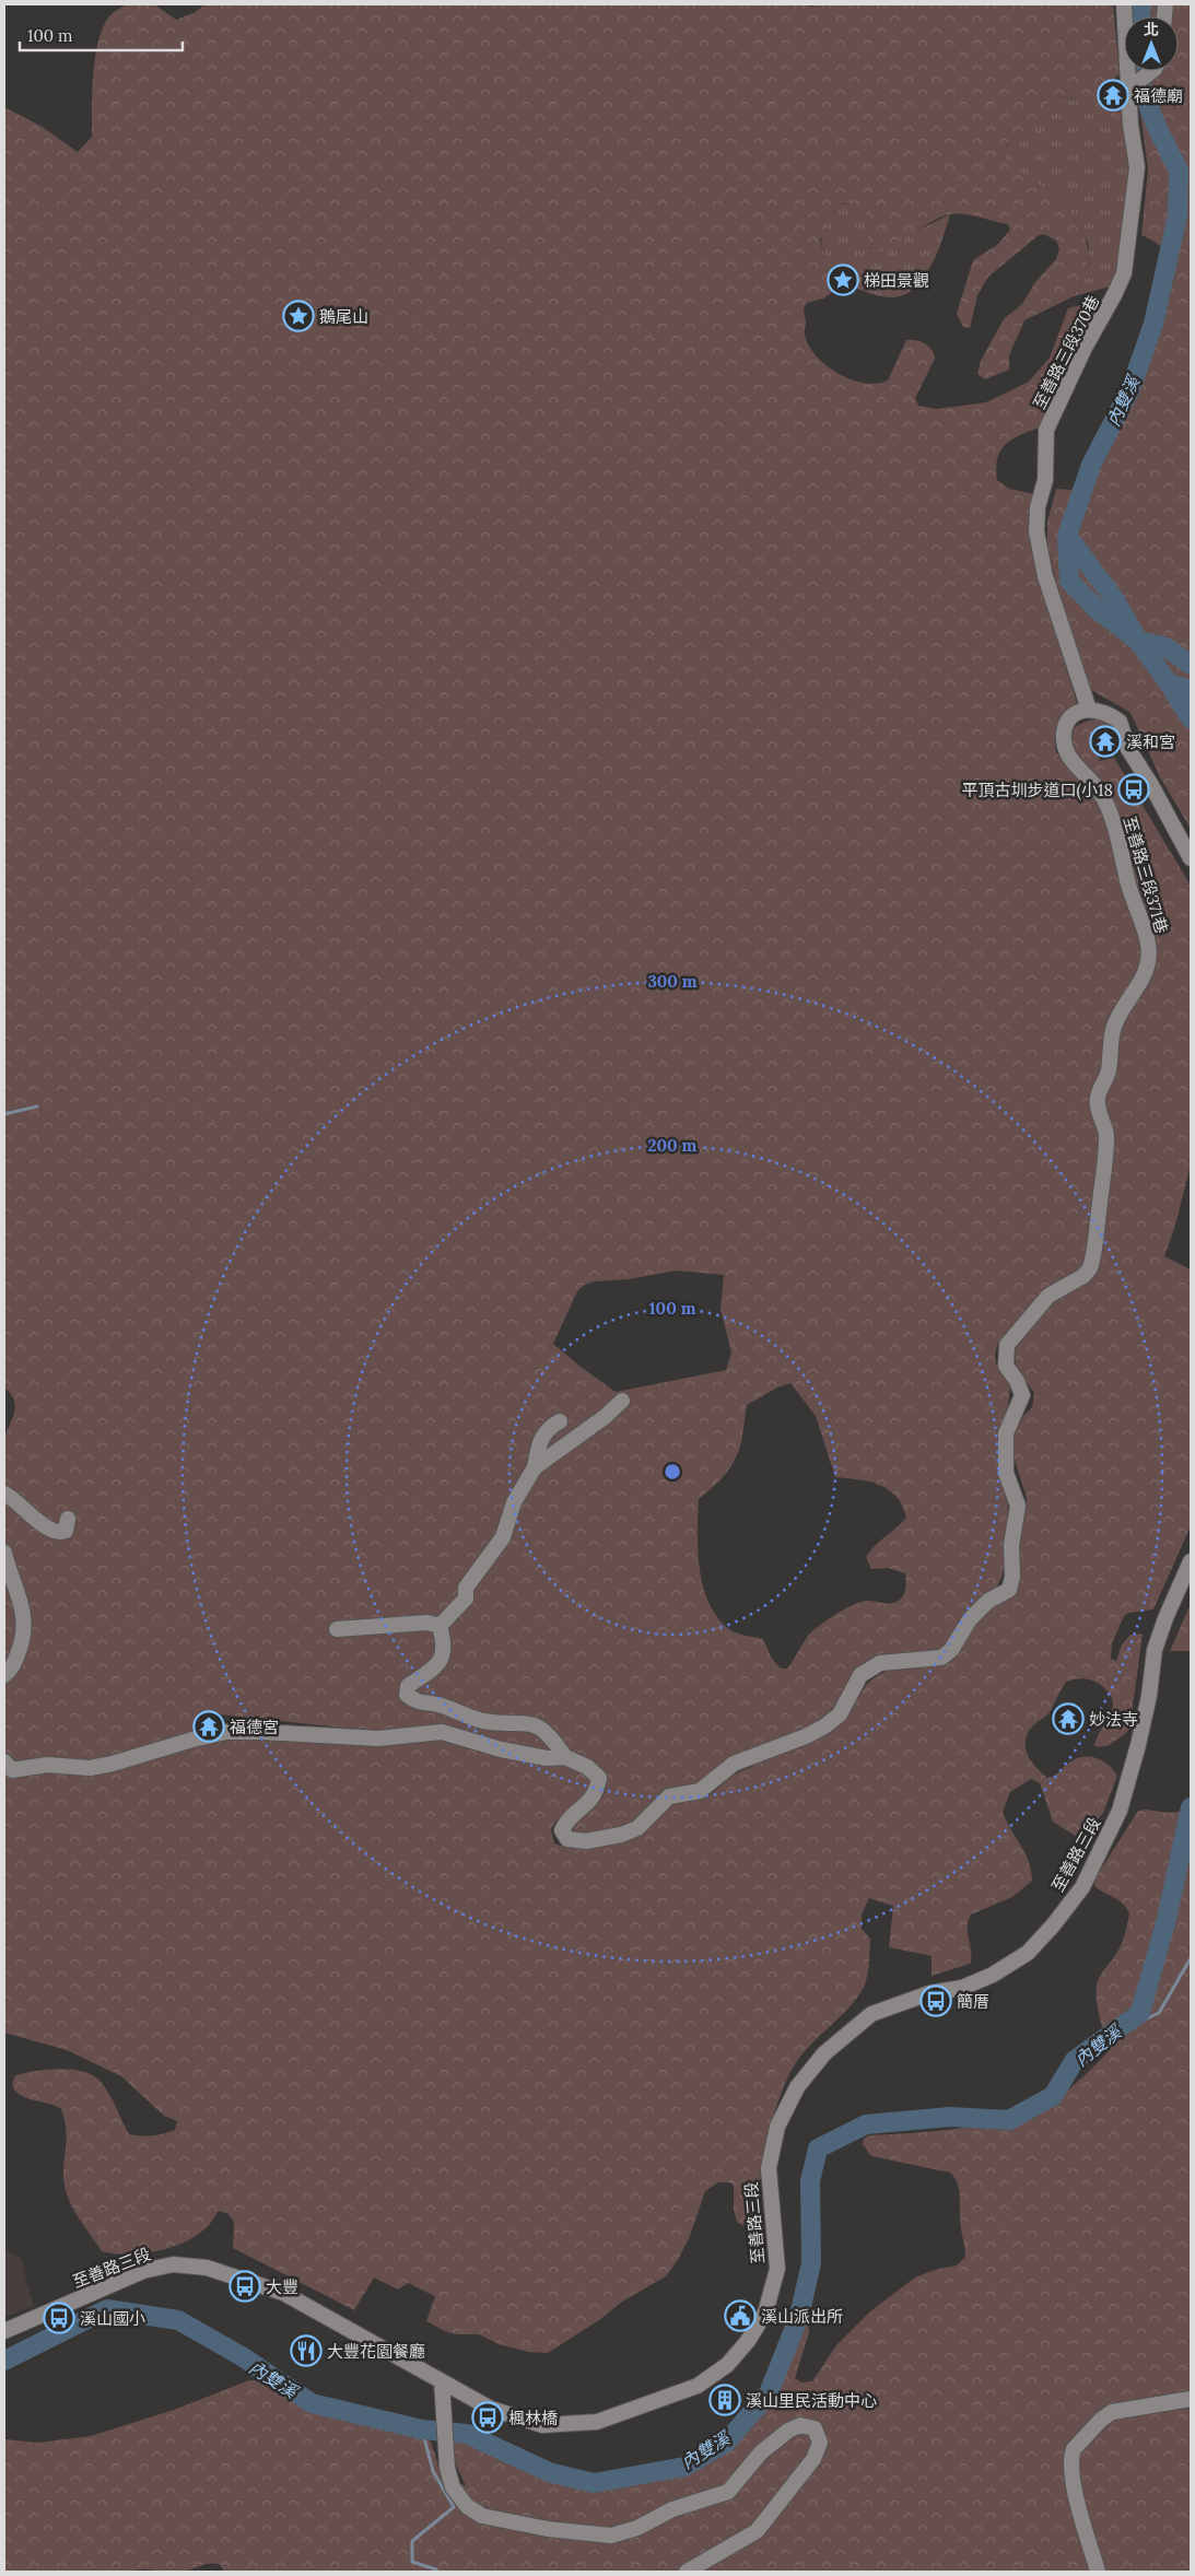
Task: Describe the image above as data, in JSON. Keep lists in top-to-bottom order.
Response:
{
  "streets": {
    "street": ["至善路三段370巷", "至善路三段371巷", "至善路三段"]
  },
  "crossings": [
    ["至善路三段370巷", "至善路三段371巷"]
  ],
  "water": ["內雙溪"],
  "places": {
    "temple": [
      "福德廟",
      "溪和宮",
      "妙法寺",
      "福德宮"
    ],
    "place": ["梯田景觀", "鵝尾山"],
    "bus stop": [
      "平頂古圳步道口(小18",
      "簡厝",
      "大豐",
      "溪山國小",
      "楓林橋"
    ],
    "public building": ["溪山派出所"],
    "restaurant": ["大豐花園餐廳"],
    "building": ["溪山里民活動中心"]
  },
  "scale_bar": "100 m",
  "north": "top",
  "rings": ["300 m", "200 m", "100 m"]
}
